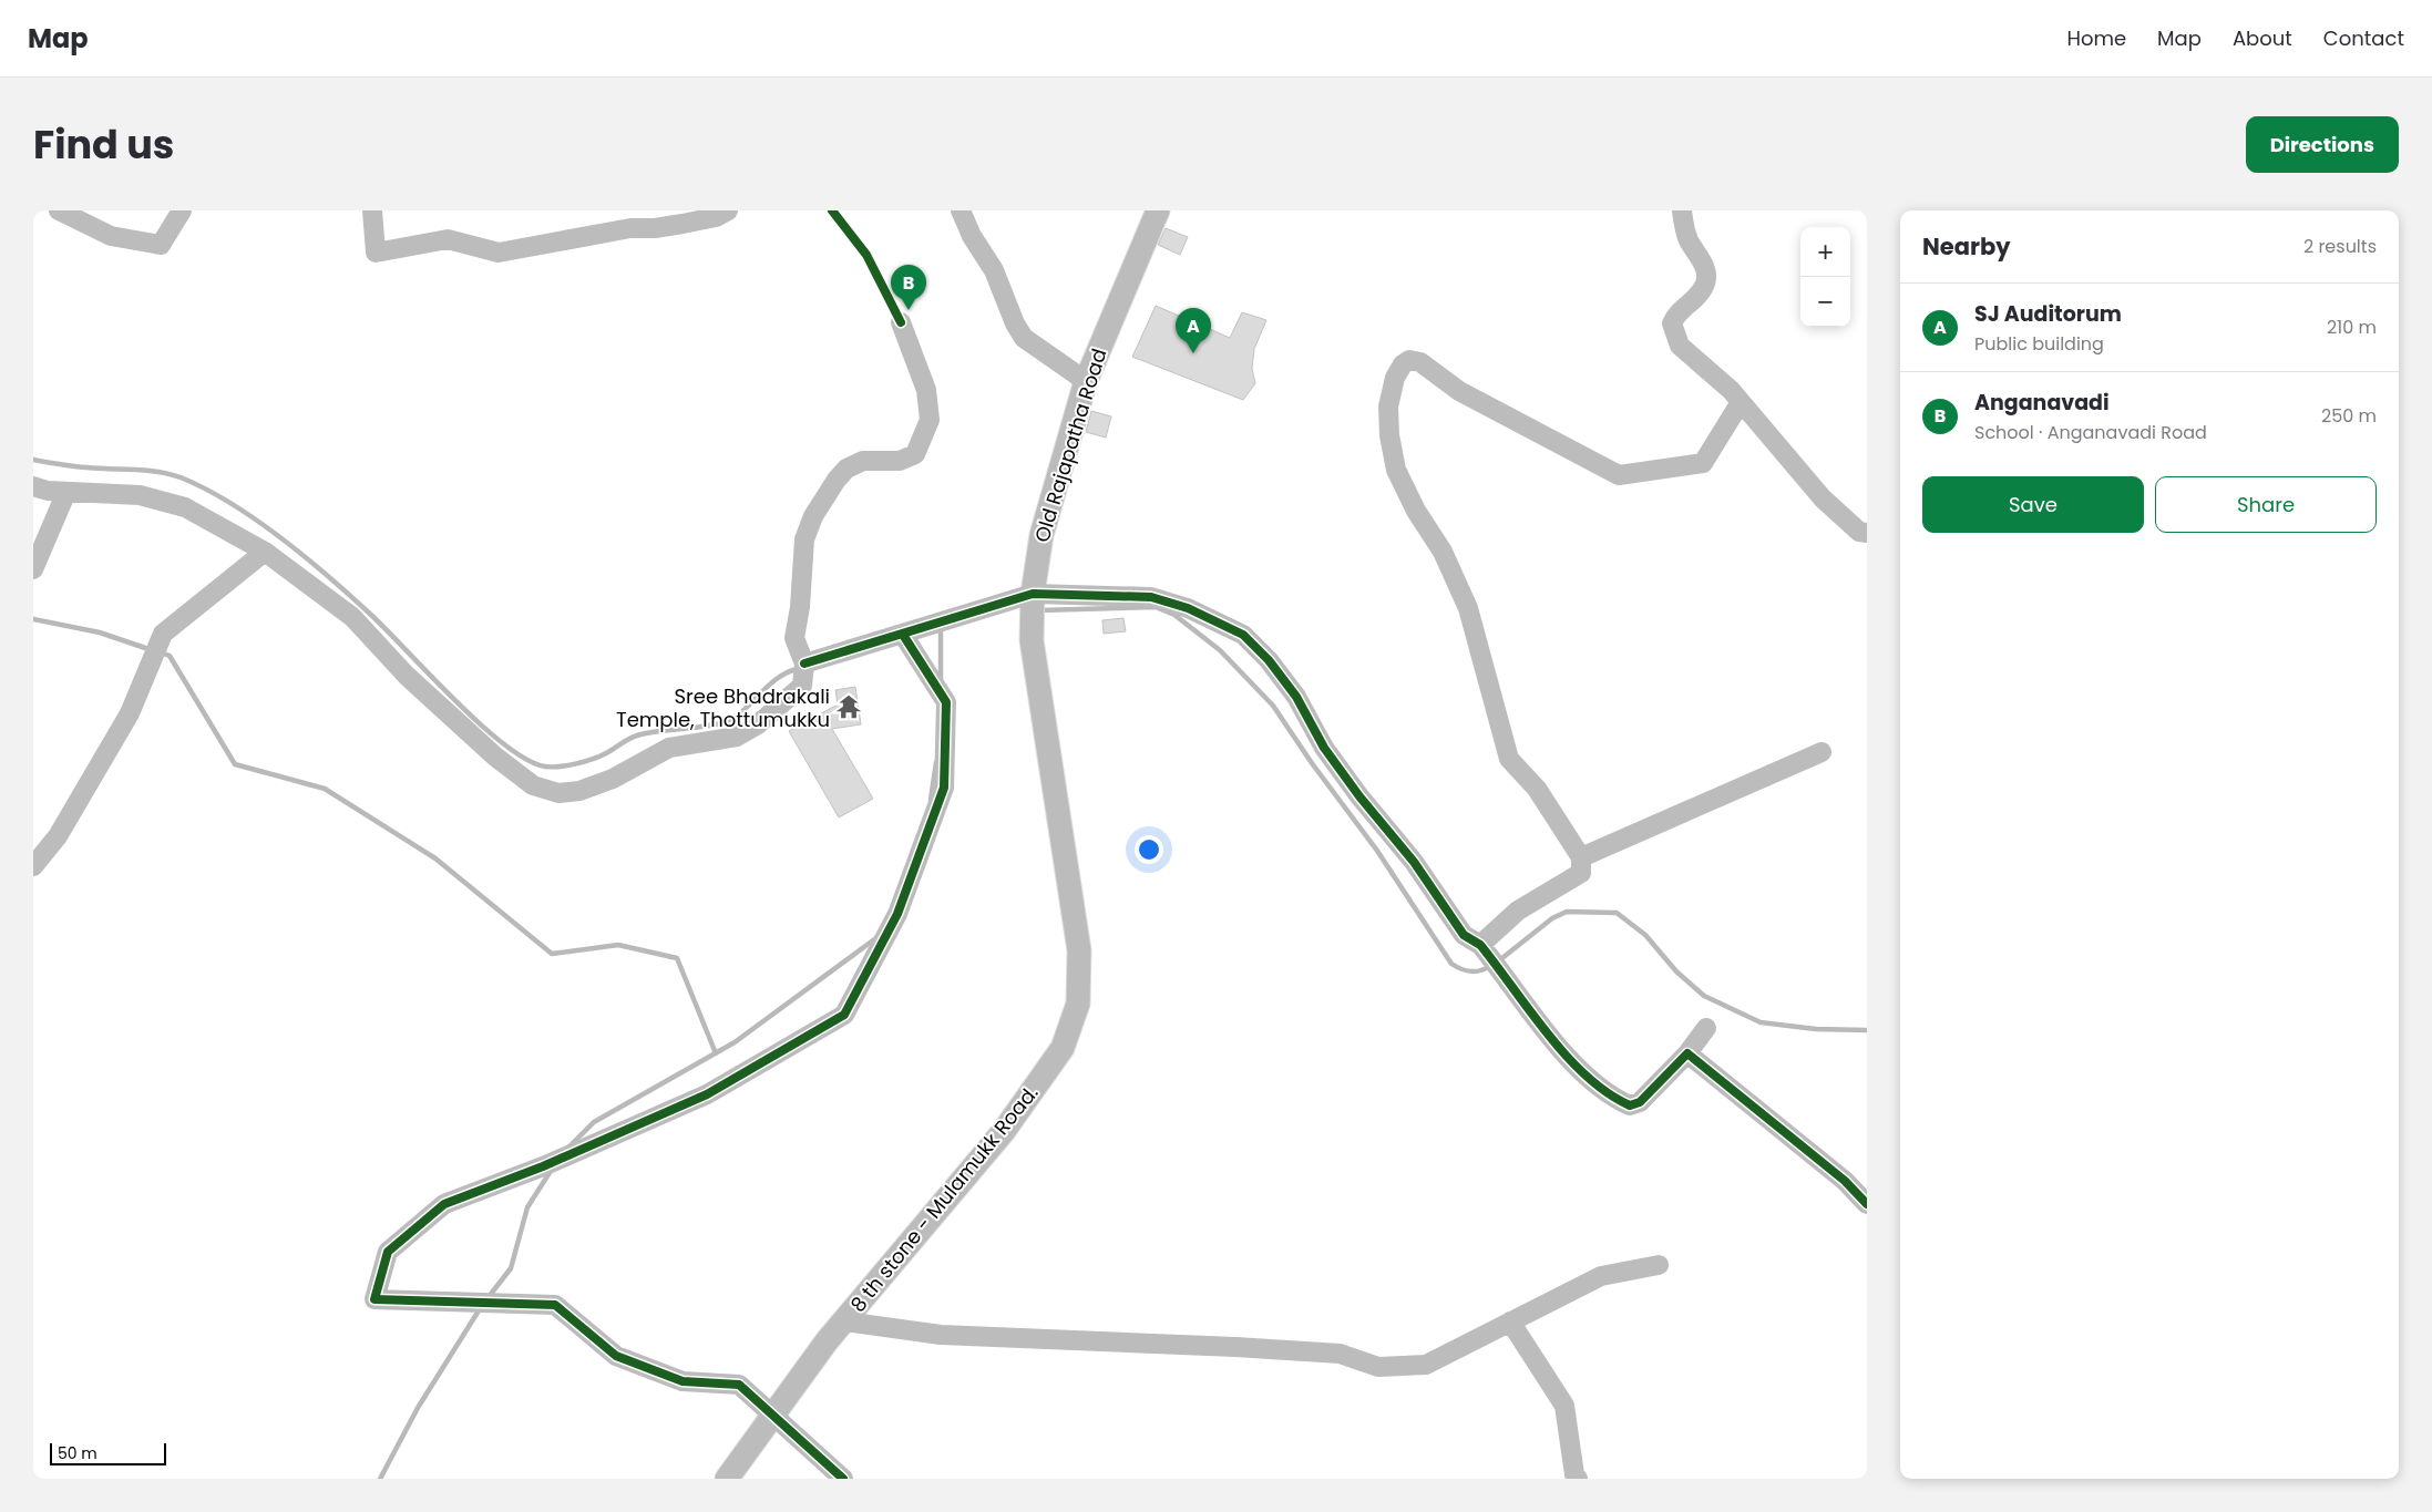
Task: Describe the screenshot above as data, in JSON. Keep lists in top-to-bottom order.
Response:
{
  "streets": {
    "main road": ["Old Rajapatha Road", "8 th stone - Mulamukk Road."]
  },
  "crossings": [
    ["Old Rajapatha Road", "8 th stone - Mulamukk Road."]
  ],
  "places": {
    "temple": ["Sree Bhadrakali Temple, Thottumukku"]
  },
  "scale_bar": "50 m",
  "page": {
    "header": "Map",
    "nav": [
      "Home",
      "Map",
      "About",
      "Contact"
    ],
    "title": "Find us",
    "buttons": [
      "Directions",
      ["Save", "Share"]
    ],
    "heading": ["Nearby", "2 results"],
    "map_buttons": ["+", "−"],
    "pins": ["B", "A"],
    "list": [
      {
        "mark": "A",
        "name": "SJ Auditorum",
        "note": "Public building",
        "value": "210 m"
      },
      {
        "mark": "B",
        "name": "Anganavadi",
        "note": "School · Anganavadi Road",
        "value": "250 m"
      }
    ],
    "scale": "50 m"
  }
}
